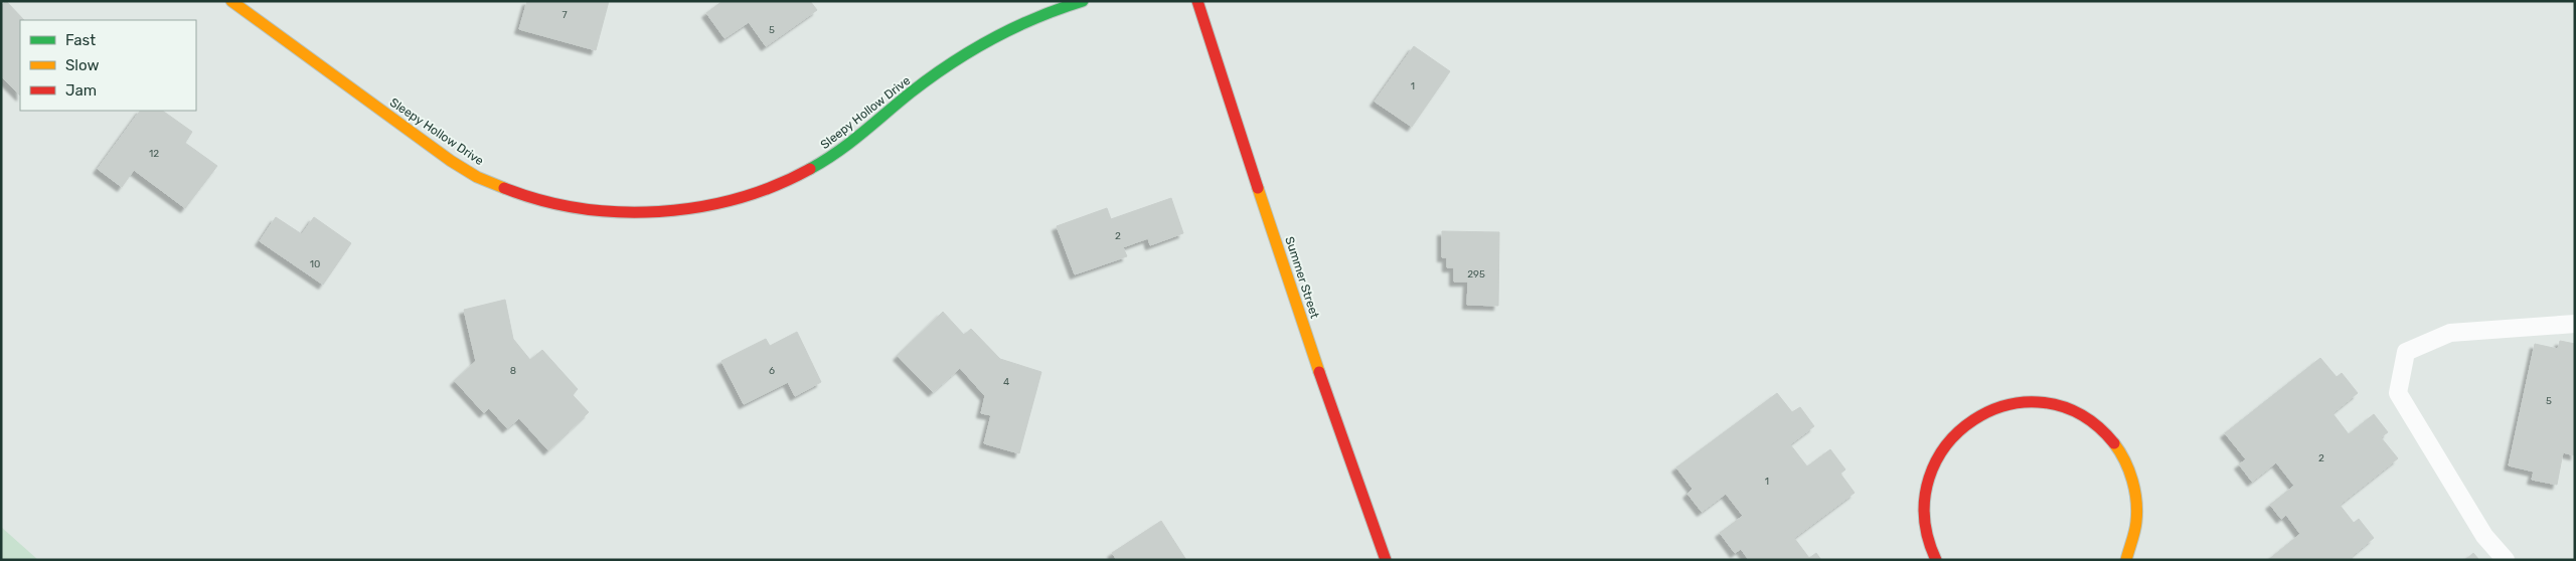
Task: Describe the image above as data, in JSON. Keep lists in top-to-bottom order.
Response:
{
  "streets": {
    "street": ["Sleepy Hollow Drive", "Summer Street"]
  },
  "house_numbers": [
    "7",
    "5",
    "1",
    "12",
    "2",
    "10",
    "295",
    "8",
    "6",
    "4",
    "5",
    "2",
    "1"
  ],
  "legend": ["Fast", "Slow", "Jam"]
}
